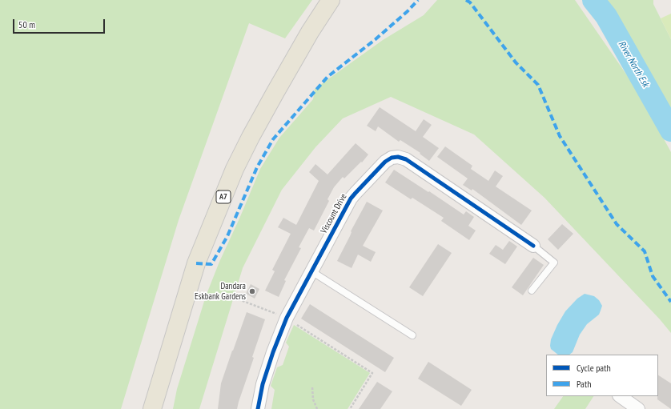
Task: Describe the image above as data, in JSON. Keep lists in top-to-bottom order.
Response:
{
  "streets": {
    "main road": ["A7"],
    "street": ["Viscount Drive"]
  },
  "water": ["River North Esk"],
  "places": ["Dandara Eskbank Gardens"],
  "legend": ["Cycle path", "Path"],
  "scale_bar": "50 m"
}
